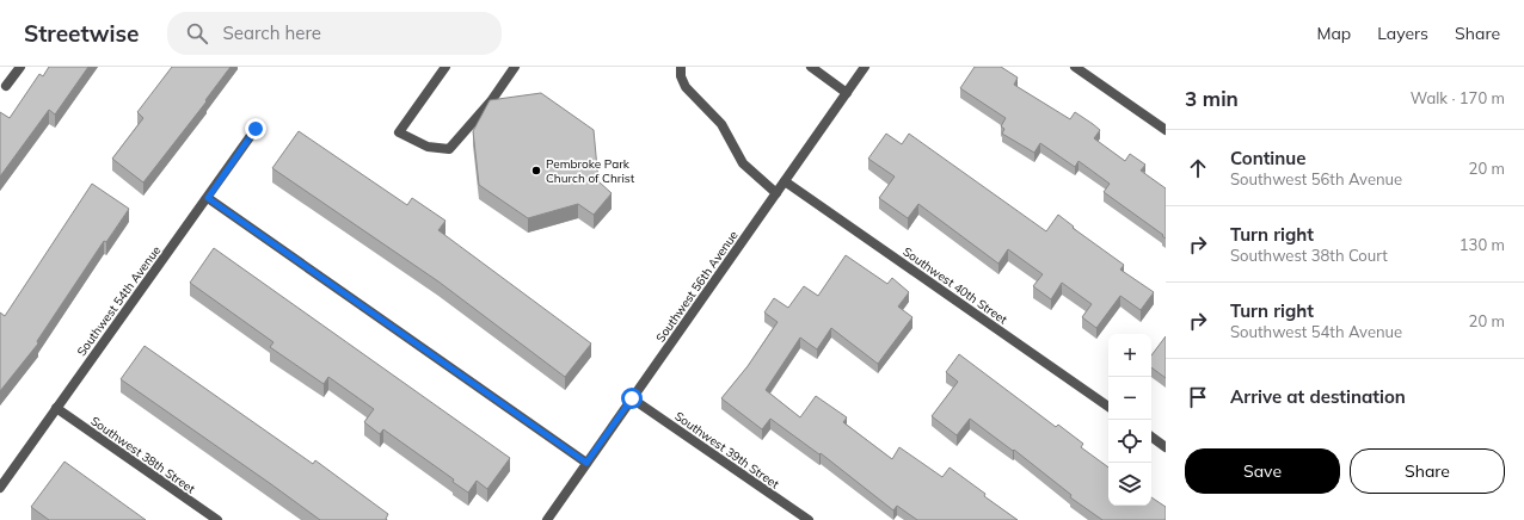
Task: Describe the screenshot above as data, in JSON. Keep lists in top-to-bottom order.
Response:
{
  "streets": {
    "street": [
      "Southwest 40th Street",
      "Southwest 56th Avenue",
      "Southwest 54th Avenue",
      "Southwest 39th Street",
      "Southwest 38th Street"
    ]
  },
  "crossings": [
    ["Southwest 40th Street", "Southwest 56th Avenue"],
    ["Southwest 56th Avenue", "Southwest 39th Street"],
    ["Southwest 54th Avenue", "Southwest 38th Street"]
  ],
  "places": ["Pembroke Park Church of Christ"],
  "page": {
    "header": "Streetwise",
    "search": "Search here",
    "nav": ["Map", "Layers", "Share"],
    "heading": ["3 min", "Walk · 170 m"],
    "list": [
      ["Continue", "Southwest 56th Avenue", "20 m"],
      ["Turn right", "Southwest 38th Court", "130 m"],
      ["Turn right", "Southwest 54th Avenue", "20 m"],
      "Arrive at destination"
    ],
    "map_buttons": ["+", "−"],
    "buttons": ["Save", "Share"]
  }
}
